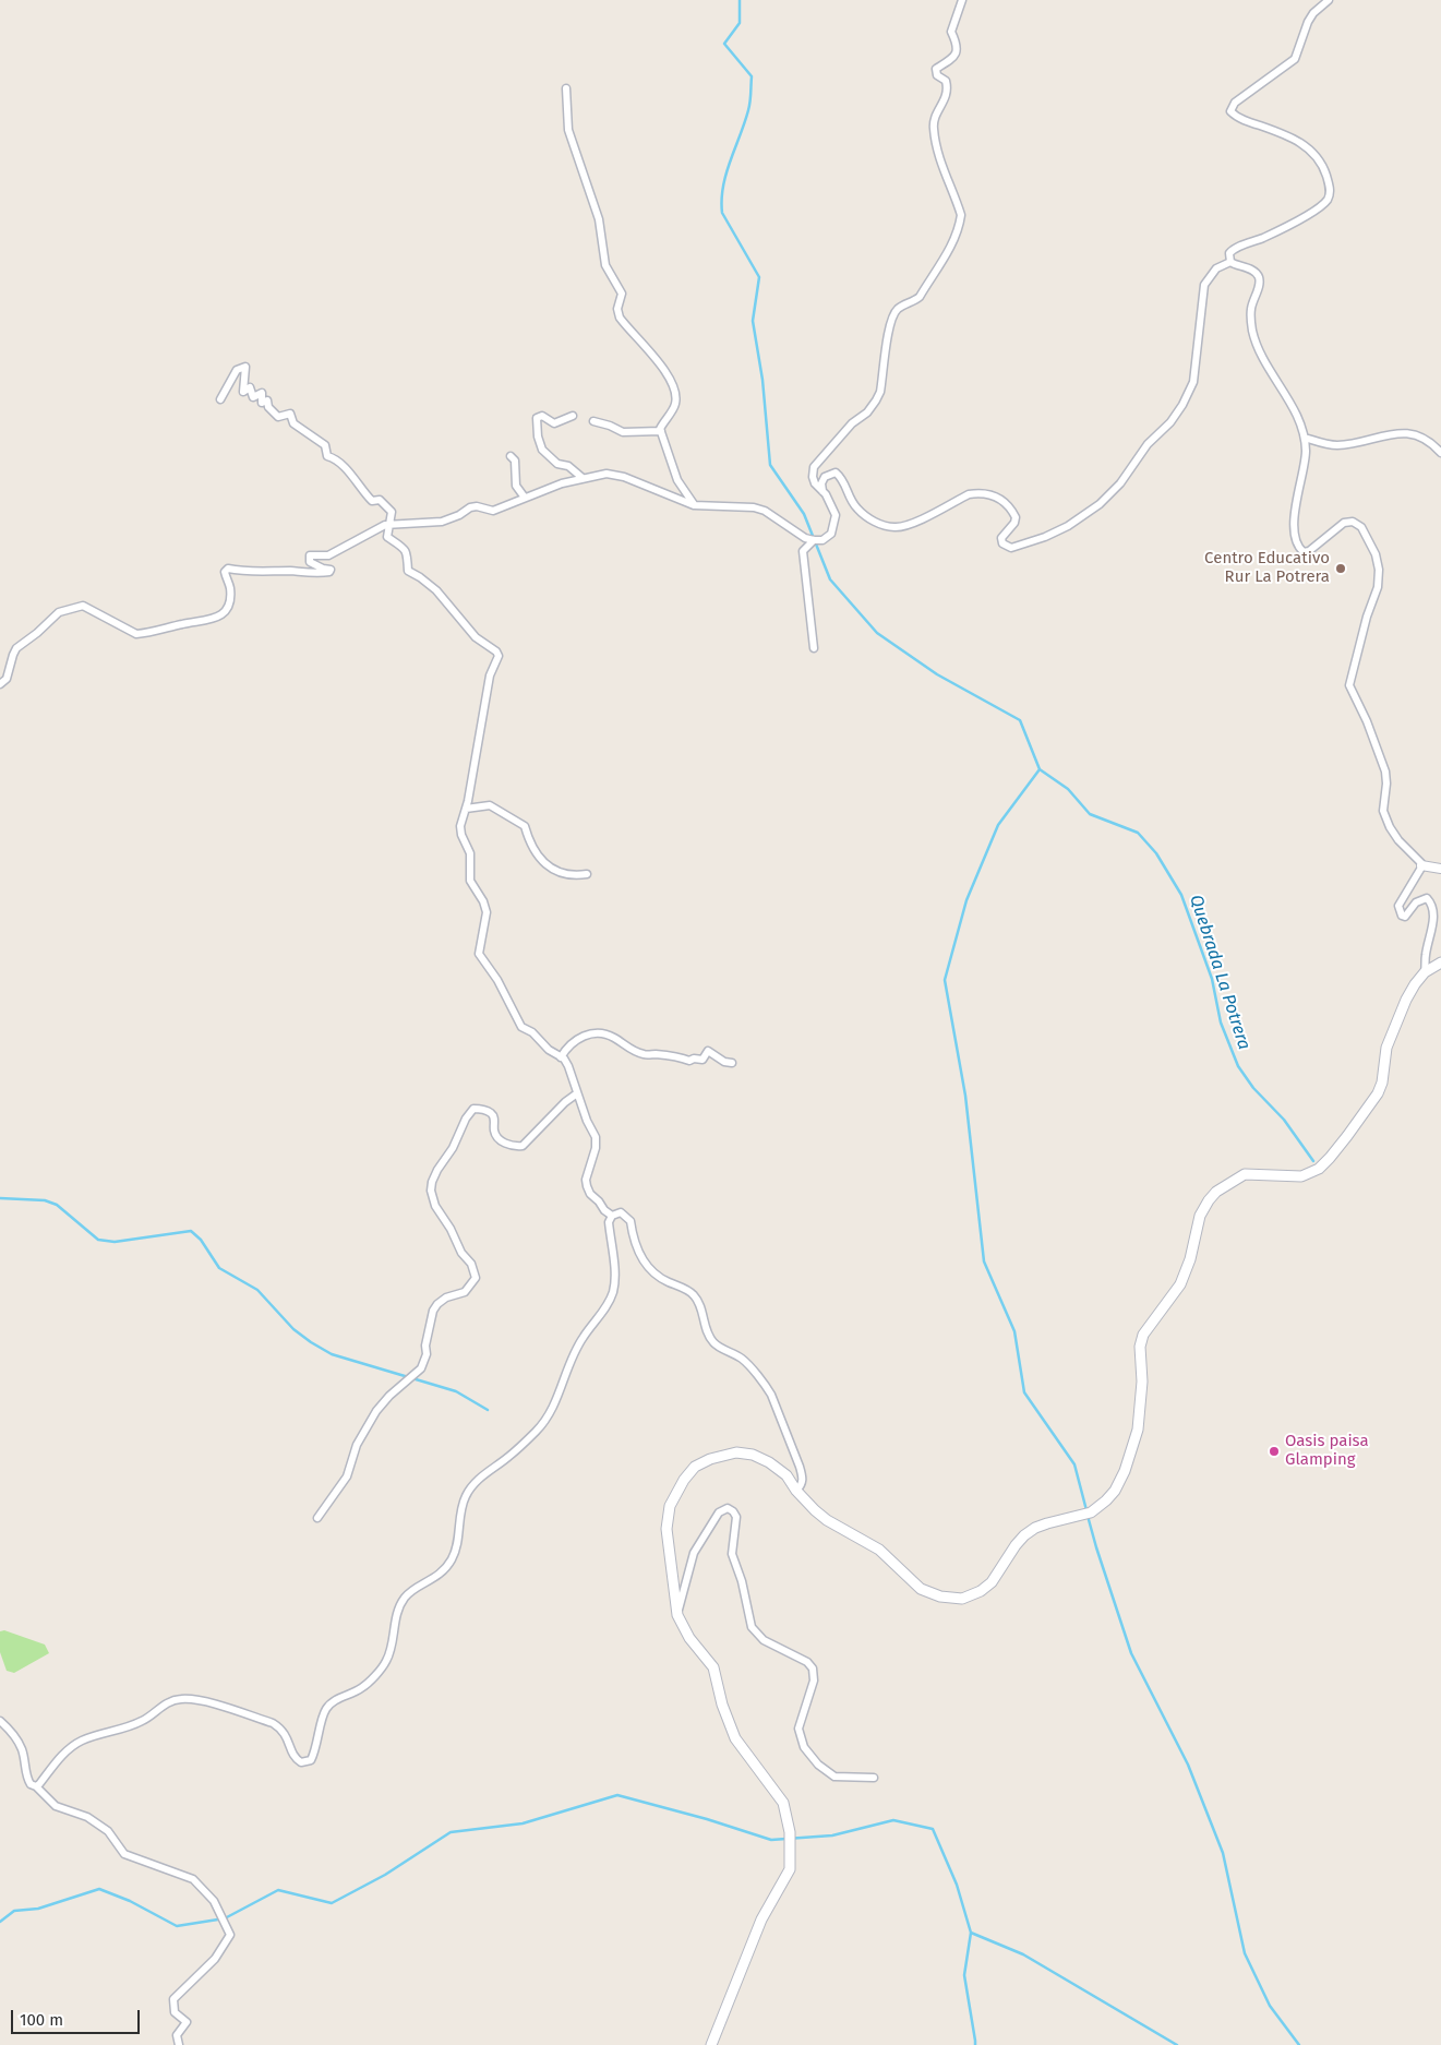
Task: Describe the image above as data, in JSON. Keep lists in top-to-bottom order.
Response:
{
  "water": ["Quebrada La Potrera"],
  "places": ["Centro Educativo Rur La Potrera", "Oasis paisa Glamping"],
  "scale_bar": "100 m"
}
